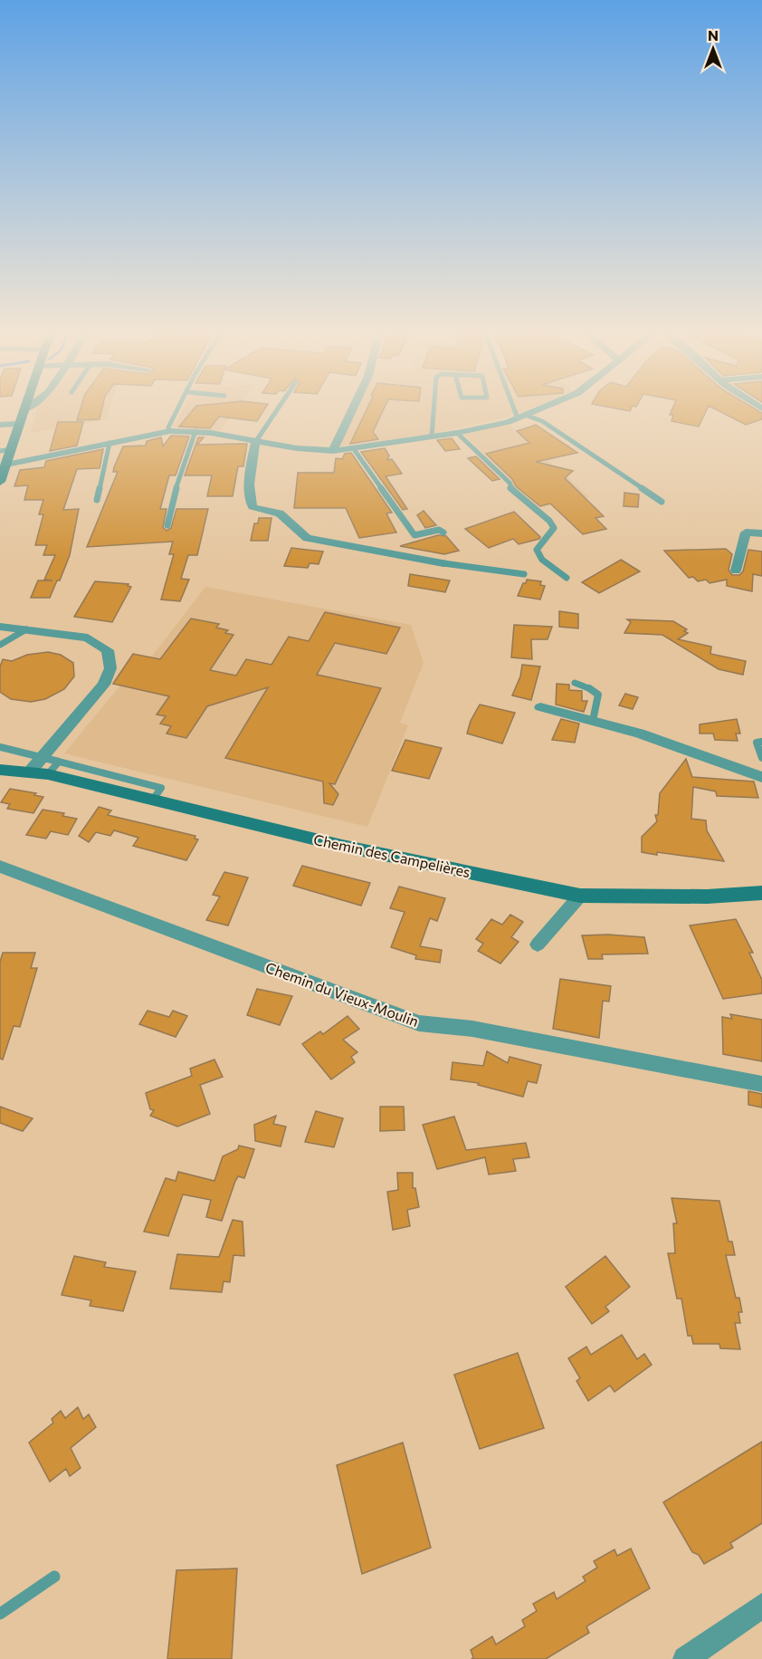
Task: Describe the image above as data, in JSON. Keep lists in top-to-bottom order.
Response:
{
  "streets": {
    "main road": ["Chemin des Campelières"],
    "street": ["Chemin du Vieux-Moulin"]
  },
  "north": "top"
}
